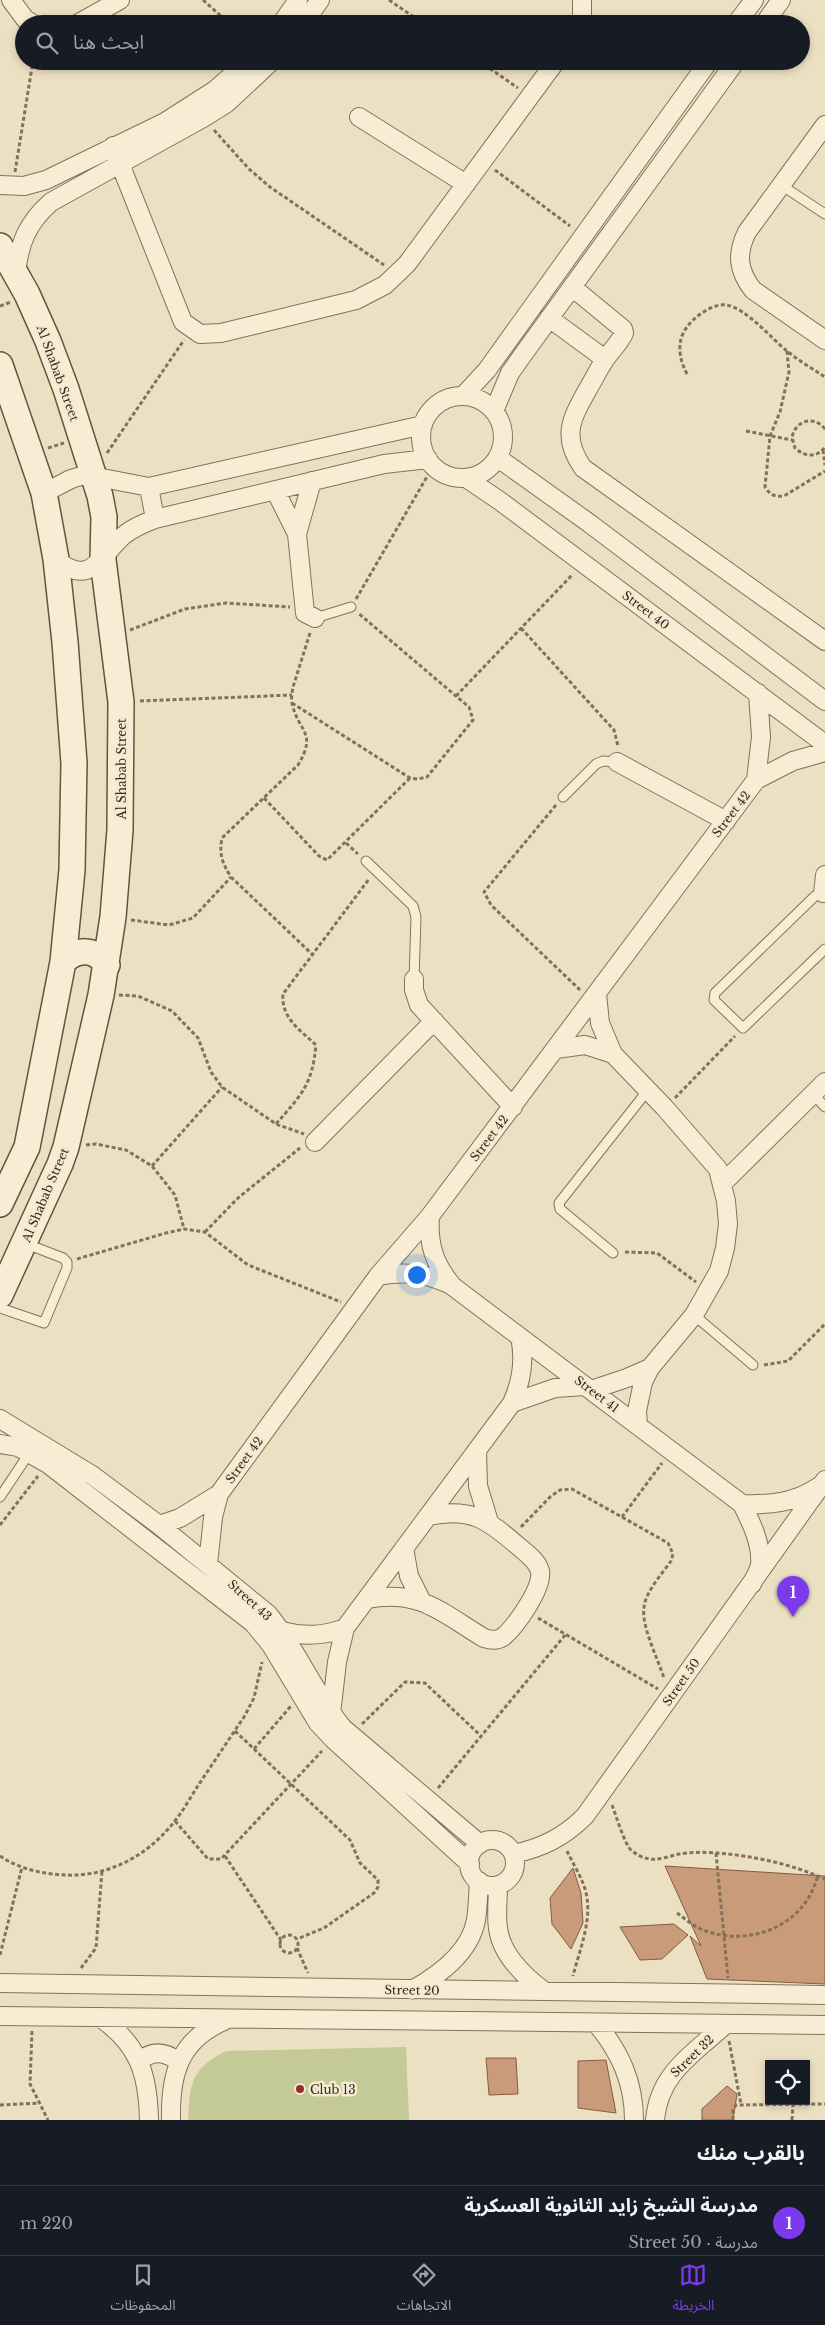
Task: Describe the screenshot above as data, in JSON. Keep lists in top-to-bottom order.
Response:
{
  "streets": {
    "street": [
      "Al Shabab Street",
      "Street 40",
      "Street 42",
      "Street 41",
      "Street 43",
      "Street 50",
      "Street 20",
      "Street 32"
    ]
  },
  "crossings": [
    ["Street 40", "Street 42"],
    ["Street 42", "Street 41"],
    ["Street 42", "Street 43"],
    ["Street 41", "Street 50"],
    ["Street 43", "Street 50"]
  ],
  "places": ["Club 13"],
  "page": {
    "search": "ابحث هنا",
    "pins": "1",
    "heading": "بالقرب منك",
    "list": [
      {
        "mark": "1",
        "name": "مدرسة الشيخ زايد الثانوية العسكرية",
        "note": "مدرسة · Street 50",
        "value": "220 m"
      }
    ],
    "nav": ["الخريطة", "الاتجاهات", "المحفوظات"]
  }
}
